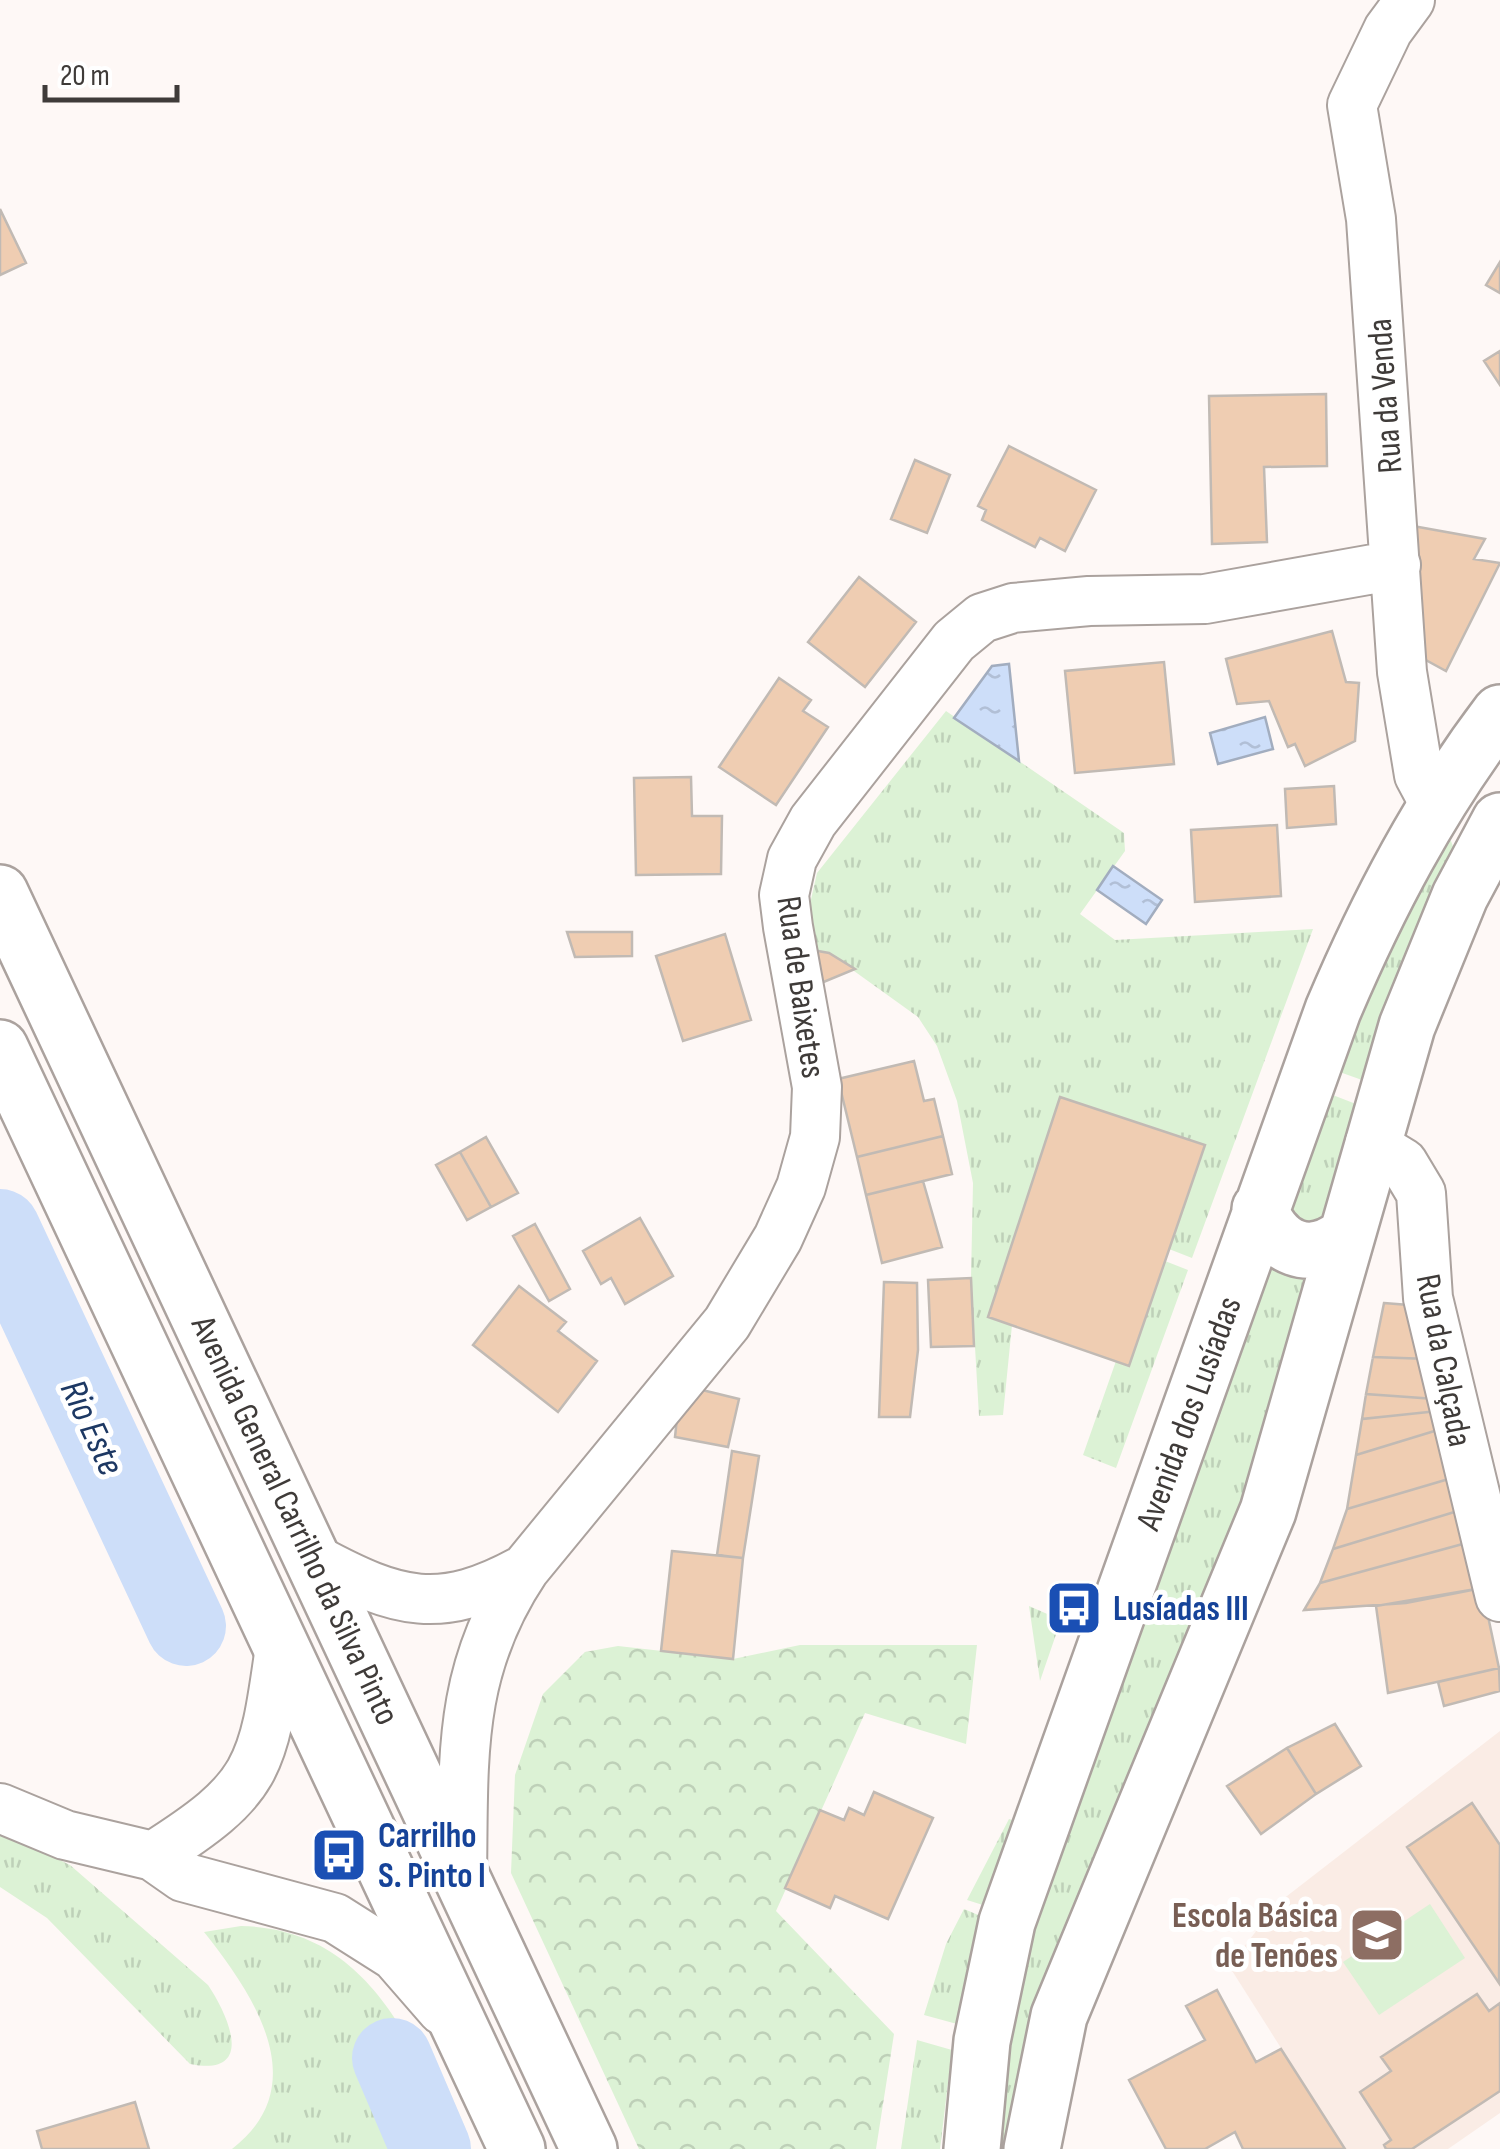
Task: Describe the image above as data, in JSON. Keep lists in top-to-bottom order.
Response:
{
  "streets": {
    "main road": ["Avenida dos Lusíadas", "Avenida General Carrilho da Silva Pinto"],
    "street": ["Rua da Venda", "Rua de Baixetes", "Rua da Calçada"]
  },
  "crossings": [
    ["Rua da Venda", "Rua de Baixetes"],
    ["Rua da Venda", "Avenida dos Lusíadas"],
    ["Rua de Baixetes", "Avenida General Carrilho da Silva Pinto"]
  ],
  "water": ["Rio Este"],
  "places": {
    "bus stop": ["Lusíadas III", "Carrilho S. Pinto I"],
    "school or university": ["Escola Básica de Tenões"]
  },
  "scale_bar": "20 m"
}
